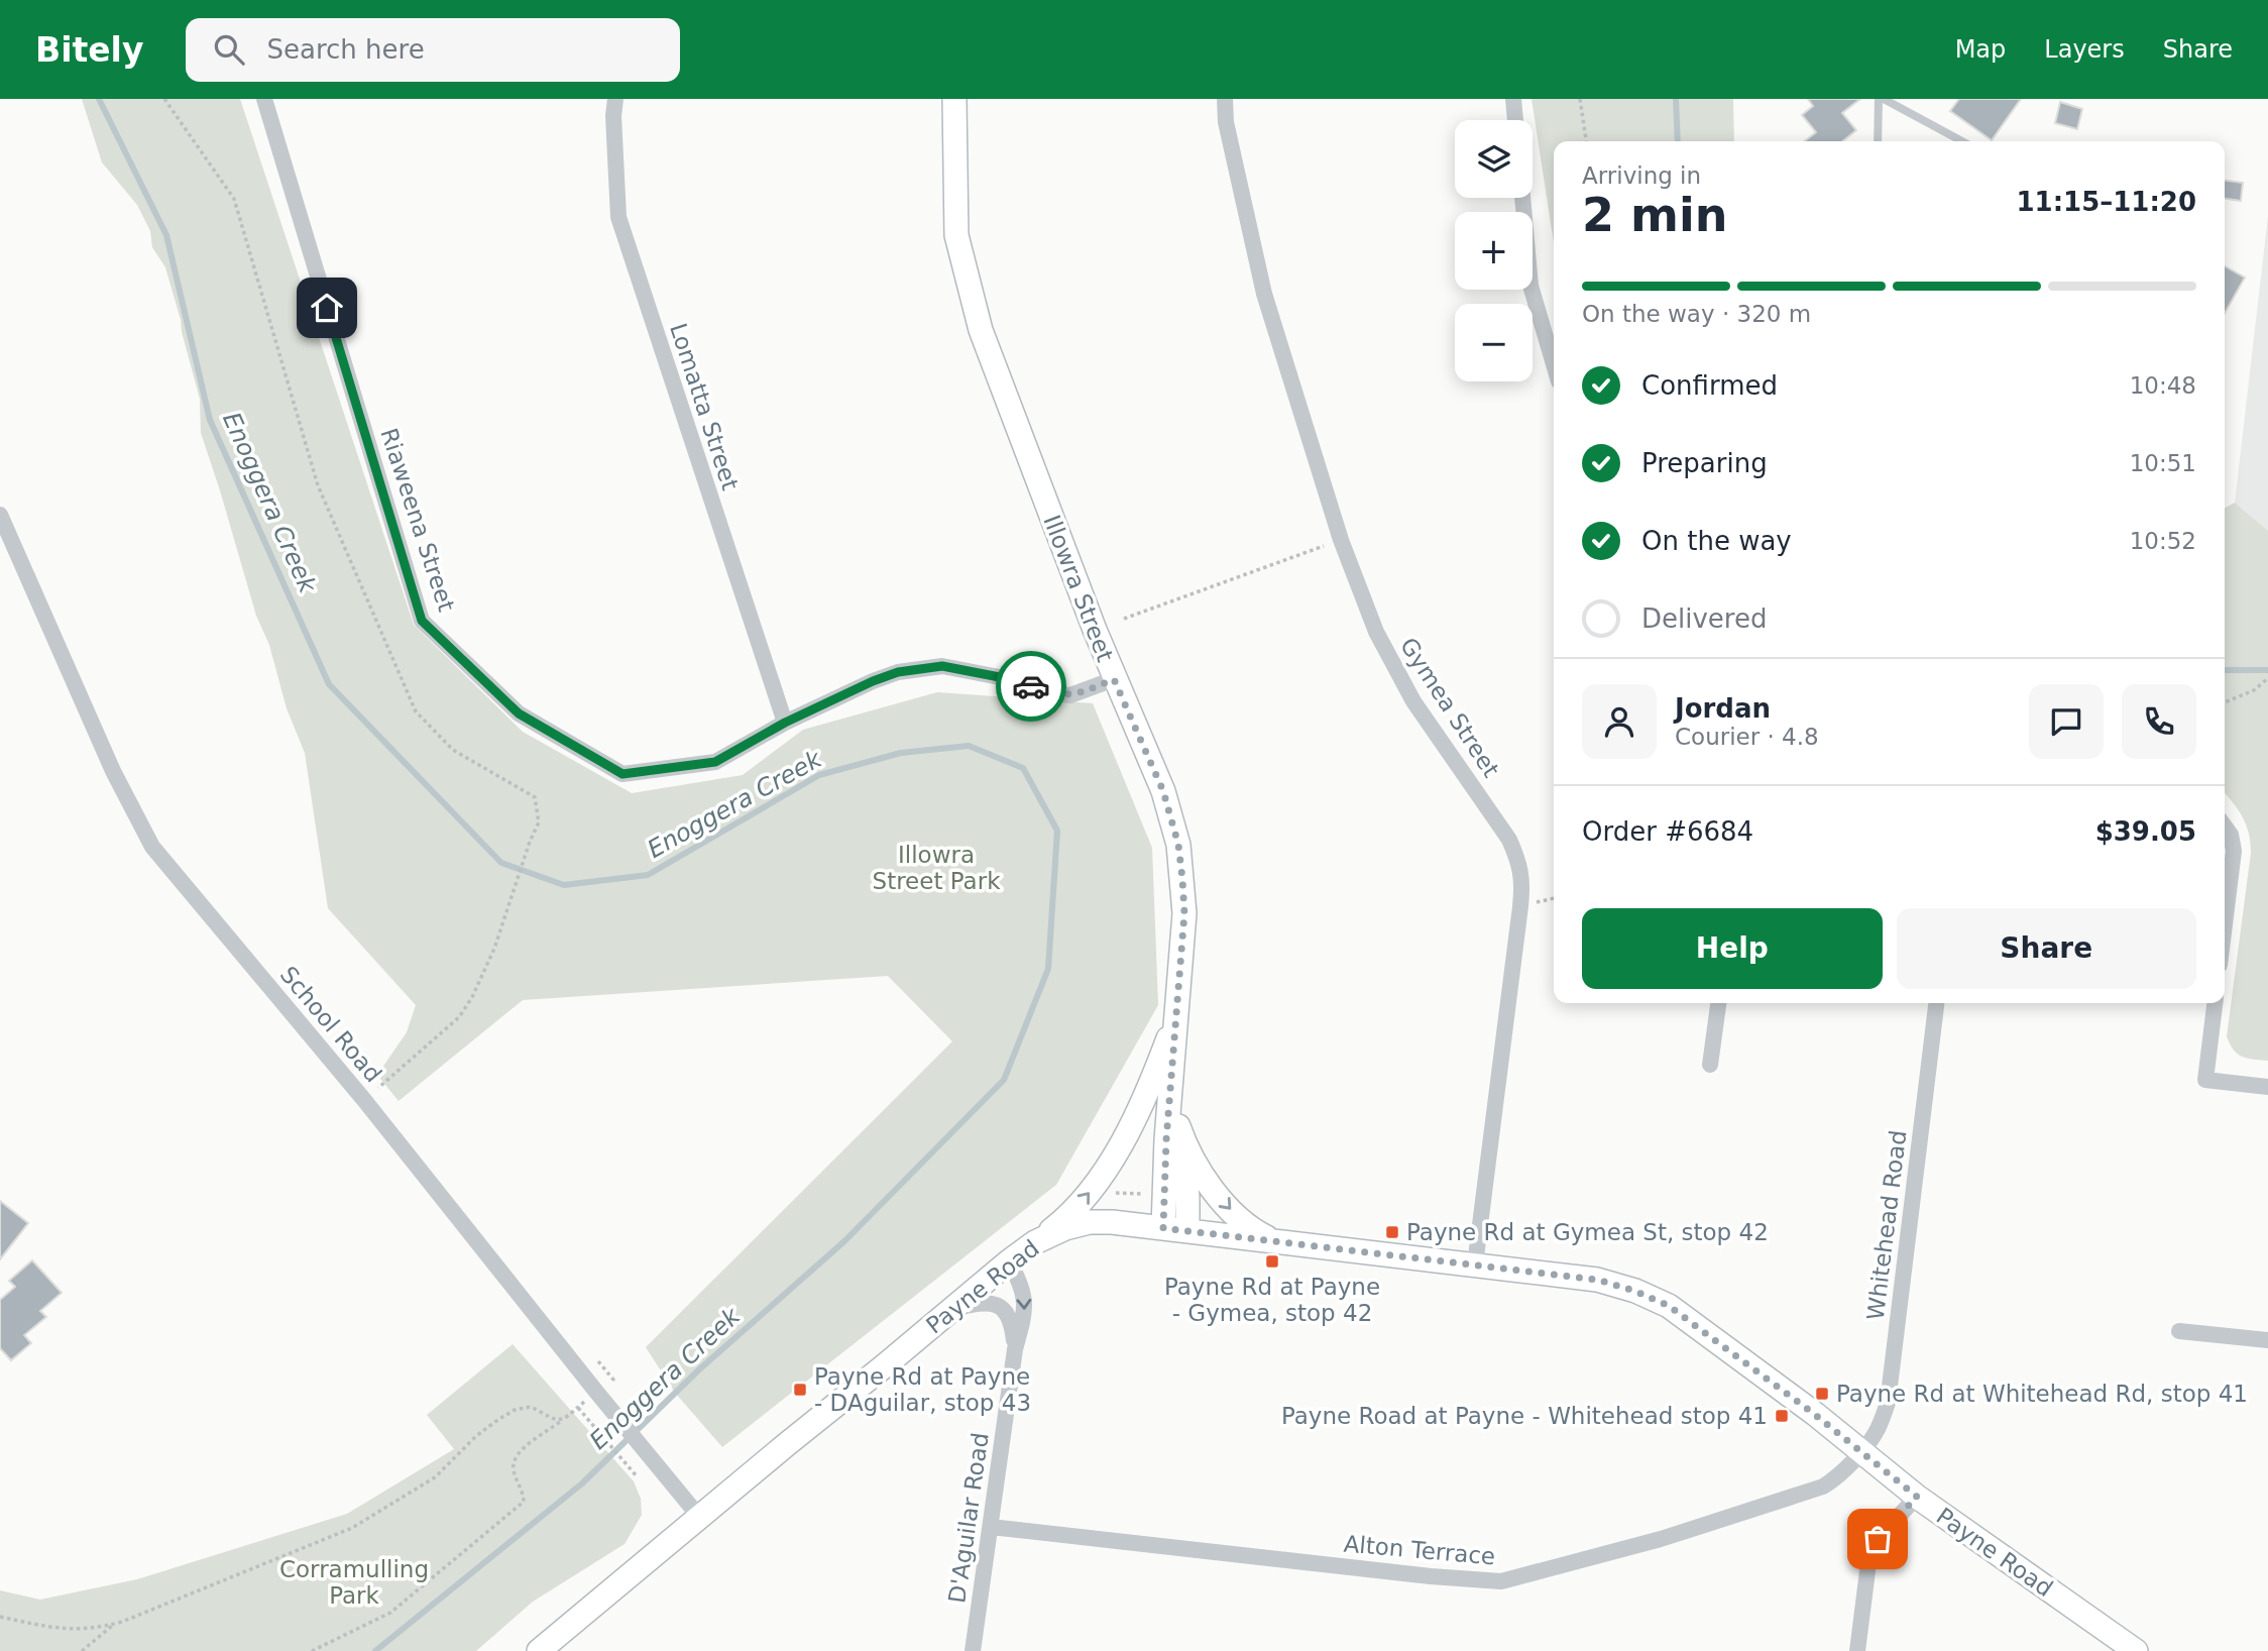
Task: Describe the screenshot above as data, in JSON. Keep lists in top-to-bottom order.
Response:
{
  "streets": {
    "main road": ["Illowra Street", "Payne Road"],
    "street": [
      "Lomatta Street",
      "Riaweena Street",
      "Gymea Street",
      "School Road",
      "Whitehead Road",
      "D'Aguilar Road",
      "Alton Terrace"
    ]
  },
  "crossings": [
    ["Lomatta Street", "Riaweena Street"],
    ["Riaweena Street", "Illowra Street"],
    ["Illowra Street", "Payne Road"],
    ["Gymea Street", "Payne Road"],
    ["School Road", "Payne Road"],
    ["Whitehead Road", "Payne Road"],
    ["Whitehead Road", "Alton Terrace"],
    ["Payne Road", "D'Aguilar Road"],
    ["Payne Road", "Alton Terrace"],
    ["D'Aguilar Road", "Alton Terrace"]
  ],
  "water": ["Enoggera Creek"],
  "parks": ["Illowra Street Park", "Corramulling Park"],
  "places": {
    "transit": [
      "Payne Rd at Gymea St, stop 42",
      "Payne Rd at Payne - Gymea, stop 42",
      "Payne Rd at Payne - DAguilar, stop 43",
      "Payne Rd at Whitehead Rd, stop 41",
      "Payne Road at Payne - Whitehead stop 41"
    ]
  },
  "page": {
    "header": "Bitely",
    "search": "Search here",
    "nav": ["Map", "Layers", "Share"],
    "map_buttons": ["+", "−"],
    "heading": ["2 min", "Arriving in", "11:15–11:20"],
    "panel": [
      "Jordan",
      "Courier · 4.8",
      "Order #6684",
      "$39.05"
    ],
    "bar": "On the way · 320 m",
    "list": [
      ["Confirmed", "10:48"],
      ["Preparing", "10:51"],
      ["On the way", "10:52"],
      "Delivered"
    ],
    "buttons": ["Help", "Share"]
  }
}
